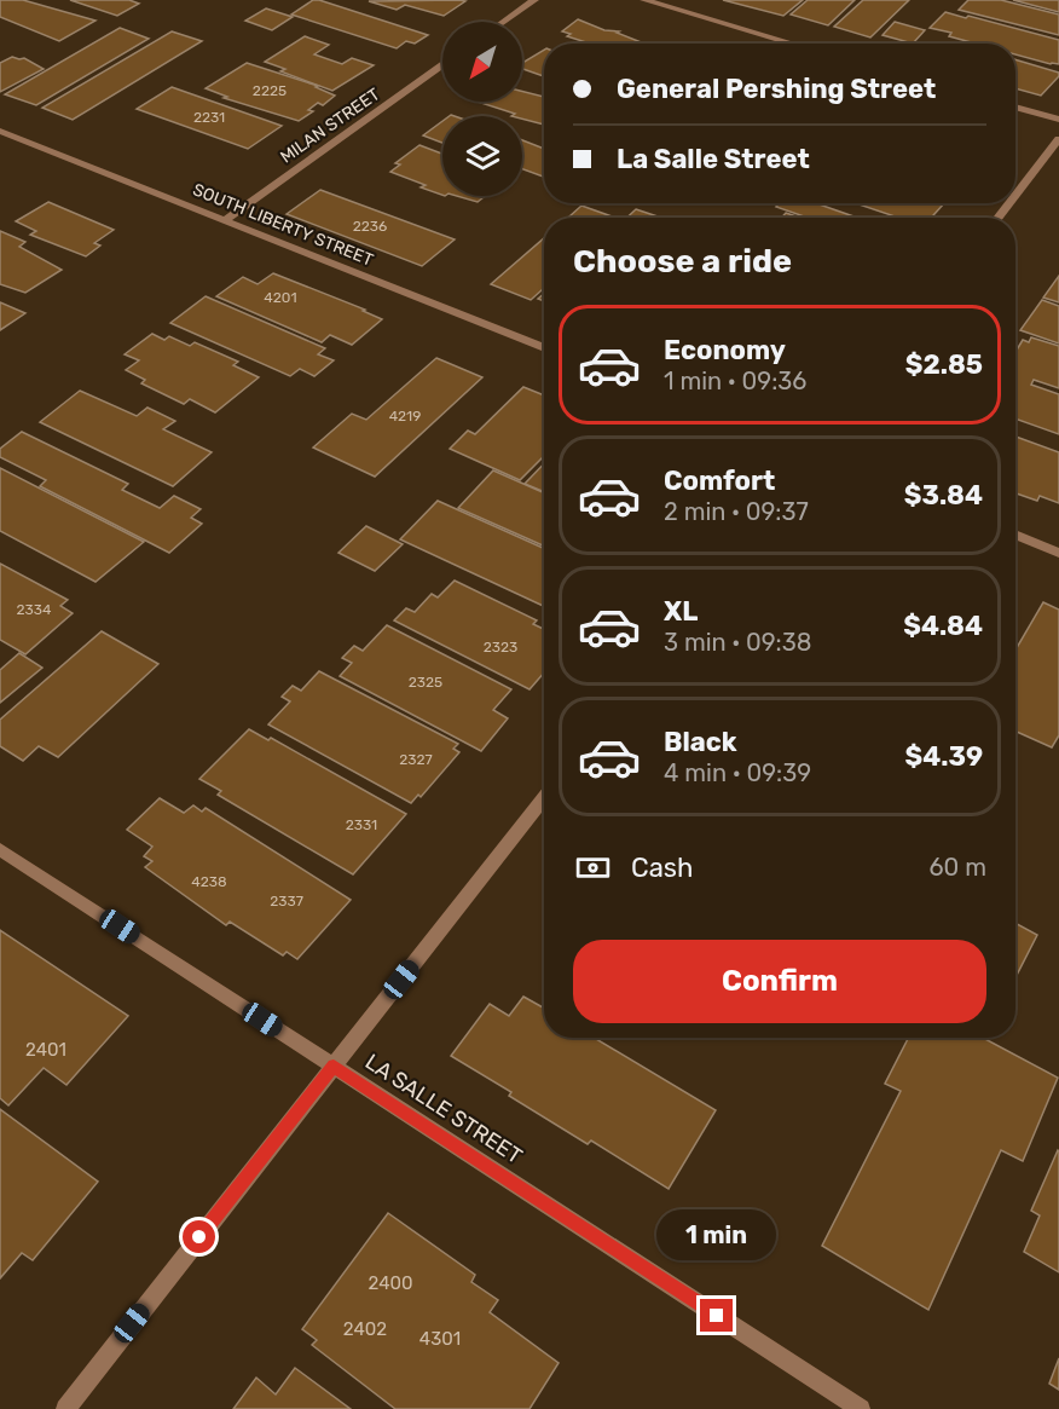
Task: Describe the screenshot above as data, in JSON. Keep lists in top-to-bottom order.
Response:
{
  "streets": {
    "street": ["MILAN STREET", "SOUTH LIBERTY STREET", "LA SALLE STREET"]
  },
  "crossings": [
    ["MILAN STREET", "SOUTH LIBERTY STREET"]
  ],
  "house_numbers": [
    "2225",
    "2231",
    "2236",
    "4201",
    "4219",
    "2334",
    "2323",
    "2325",
    "2327",
    "2331",
    "4238",
    "2337",
    "2401",
    "2400",
    "2402",
    "4301"
  ],
  "north": "bottom left",
  "page": {
    "banner": ["General Pershing Street", "La Salle Street"],
    "heading": "Choose a ride",
    "list": [
      {
        "name": "Economy",
        "note": "1 min · 09:36",
        "value": "$2.85"
      },
      {
        "name": "Comfort",
        "note": "2 min · 09:37",
        "value": "$3.84"
      },
      {
        "name": "XL",
        "note": "3 min · 09:38",
        "value": "$4.84"
      },
      {
        "name": "Black",
        "note": "4 min · 09:39",
        "value": "$4.39"
      }
    ],
    "pay": ["Cash", "60 m"],
    "buttons": "Confirm",
    "bubble": "1 min"
  }
}
